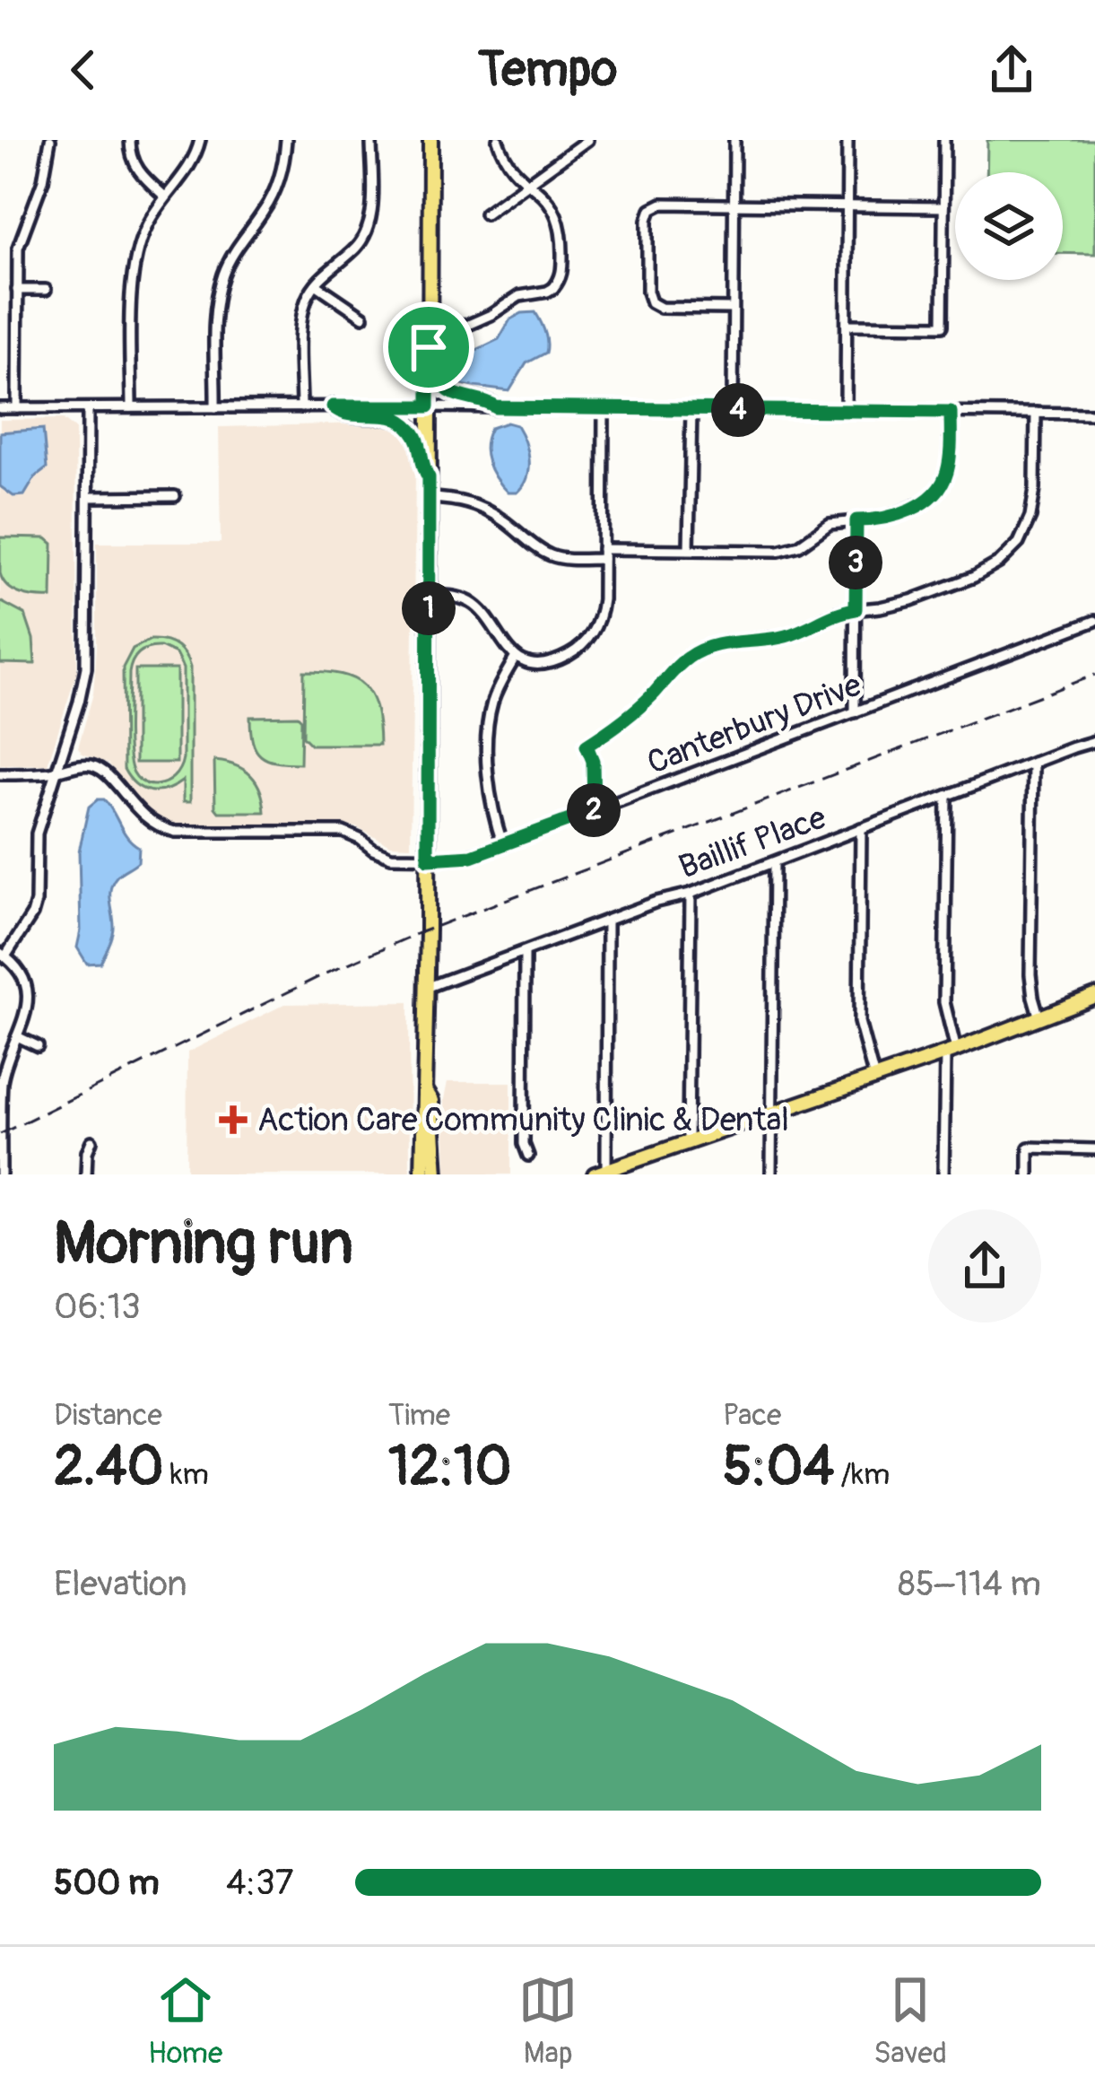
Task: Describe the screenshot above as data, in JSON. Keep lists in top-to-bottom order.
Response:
{
  "streets": {
    "street": ["Canterbury Drive", "Baillif Place"]
  },
  "places": {
    "health": ["Action Care Community Clinic & Dental"]
  },
  "page": {
    "header": "Tempo",
    "pins": [
      "4",
      "3",
      "1",
      "2"
    ],
    "heading": ["Morning run", "06:13"],
    "stats": [
      ["Distance", "2.40 km"],
      ["Time", "12:10"],
      ["Pace", "5:04 /km"]
    ],
    "chart": ["Elevation", "85–114 m"],
    "list": [
      {
        "name": "500 m",
        "note": "4:37"
      }
    ],
    "tabs": ["Home", "Map", "Saved"]
  }
}
